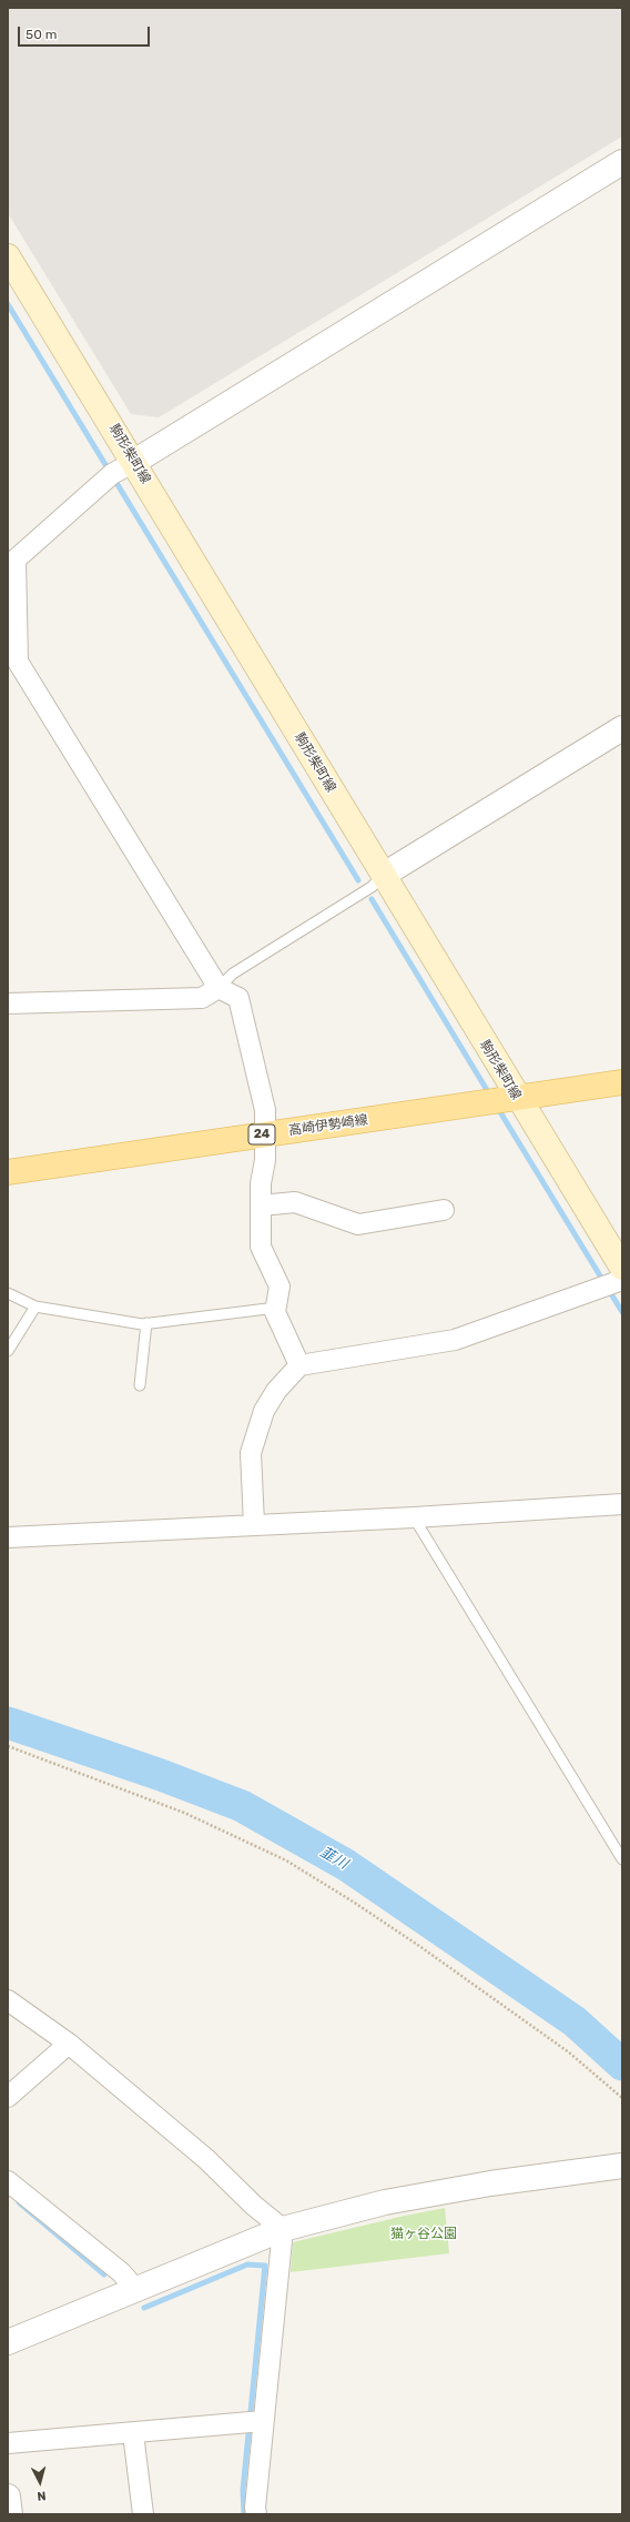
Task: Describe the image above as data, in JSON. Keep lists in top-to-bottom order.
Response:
{
  "streets": {
    "main road": ["駒形柴町線", "高崎伊勢崎線", "24"]
  },
  "crossings": [
    ["駒形柴町線", "高崎伊勢崎線"]
  ],
  "water": ["韮川"],
  "parks": ["猫ヶ谷公園"],
  "scale_bar": "50 m",
  "north": "bottom"
}
